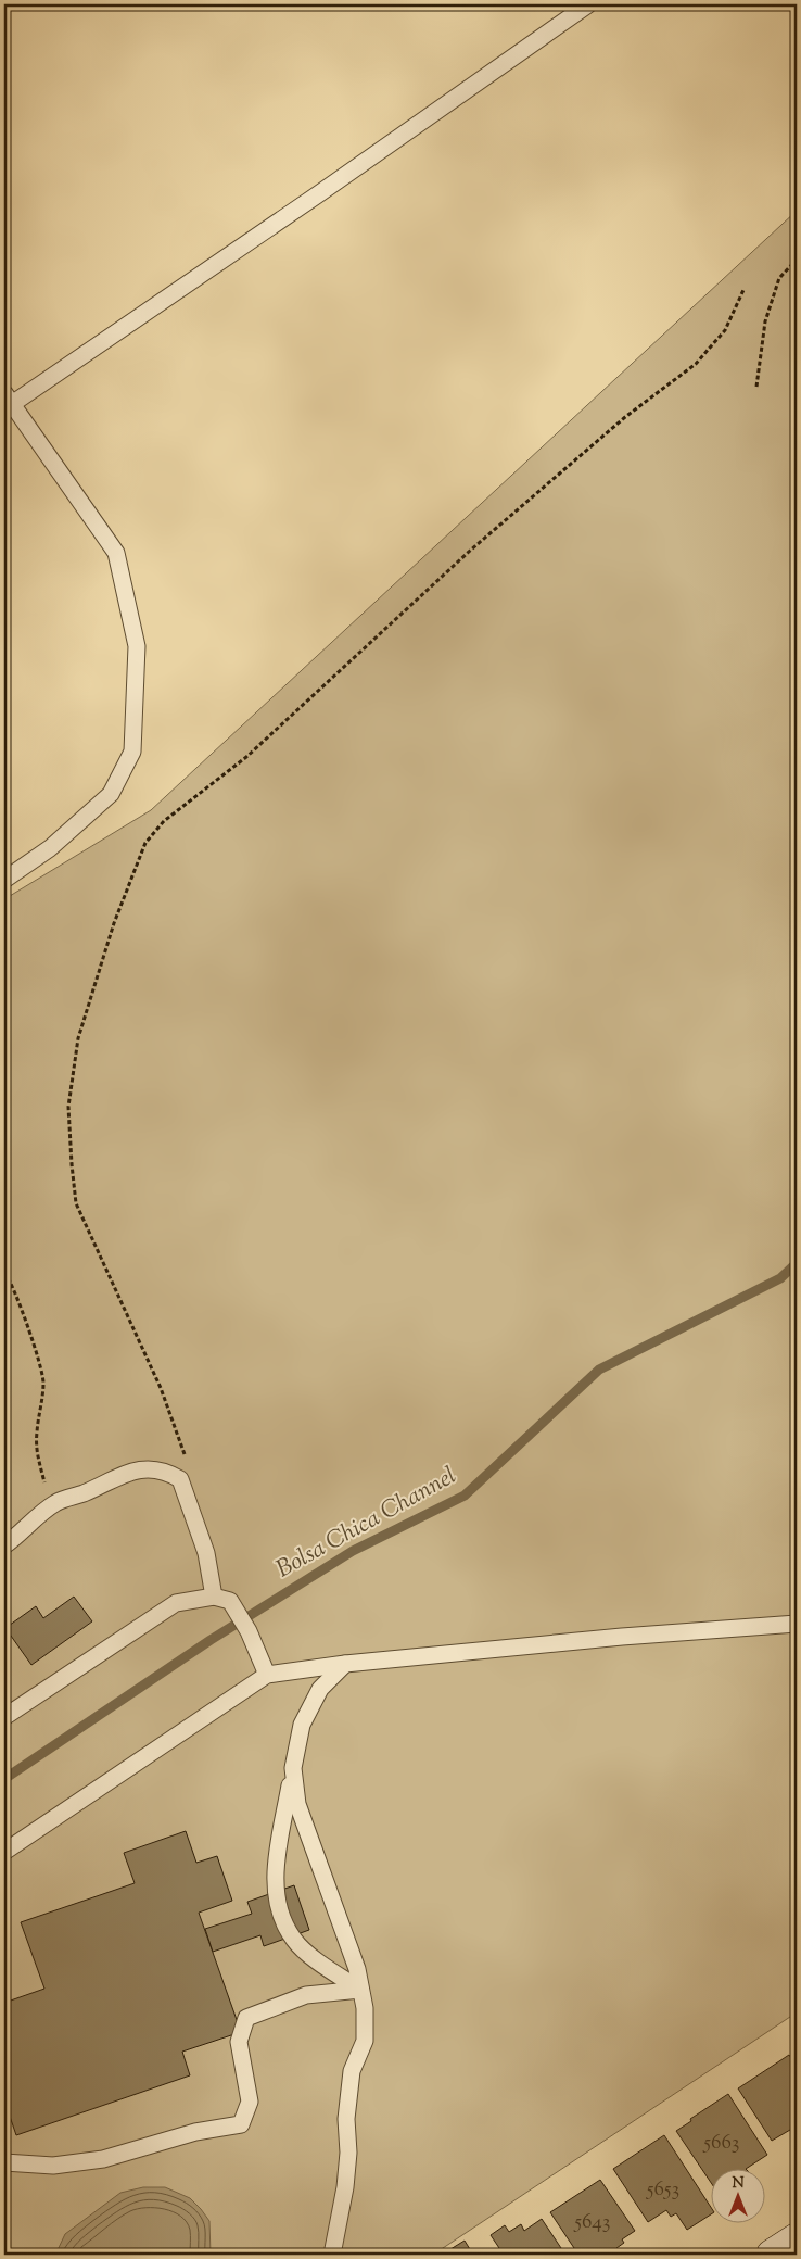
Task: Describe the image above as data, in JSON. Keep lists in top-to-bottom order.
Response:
{
  "water": ["Bolsa Chica Channel"],
  "house_numbers": ["5663", "5653", "5643"],
  "north": "top"
}
